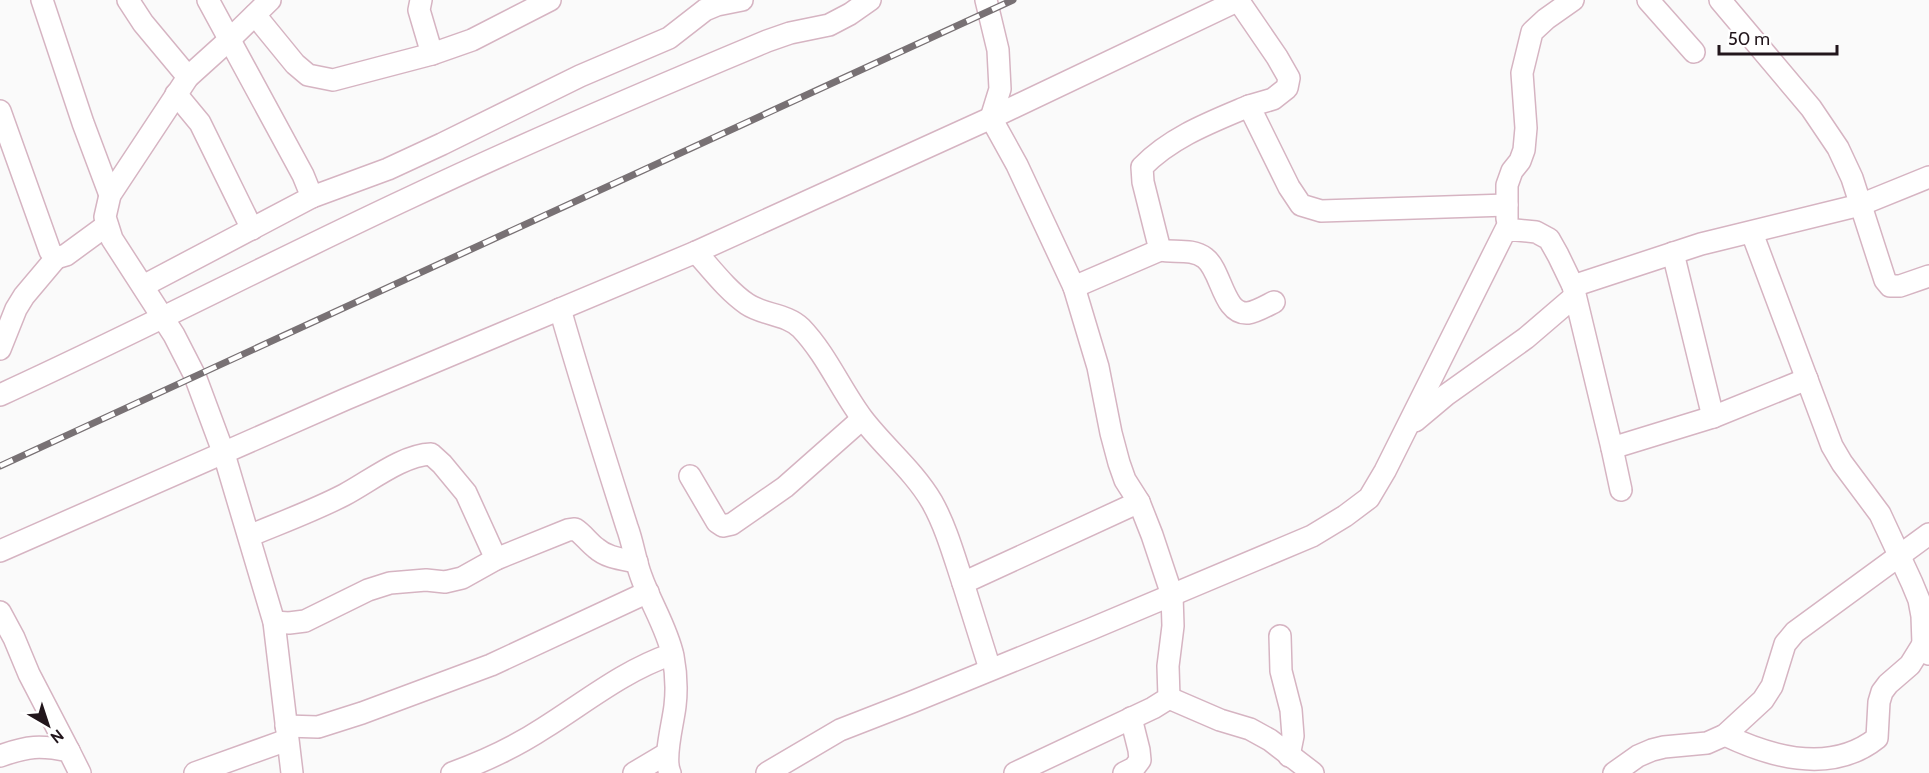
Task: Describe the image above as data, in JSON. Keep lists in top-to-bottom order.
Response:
{
  "scale_bar": "50 m",
  "north": "bottom right"
}
